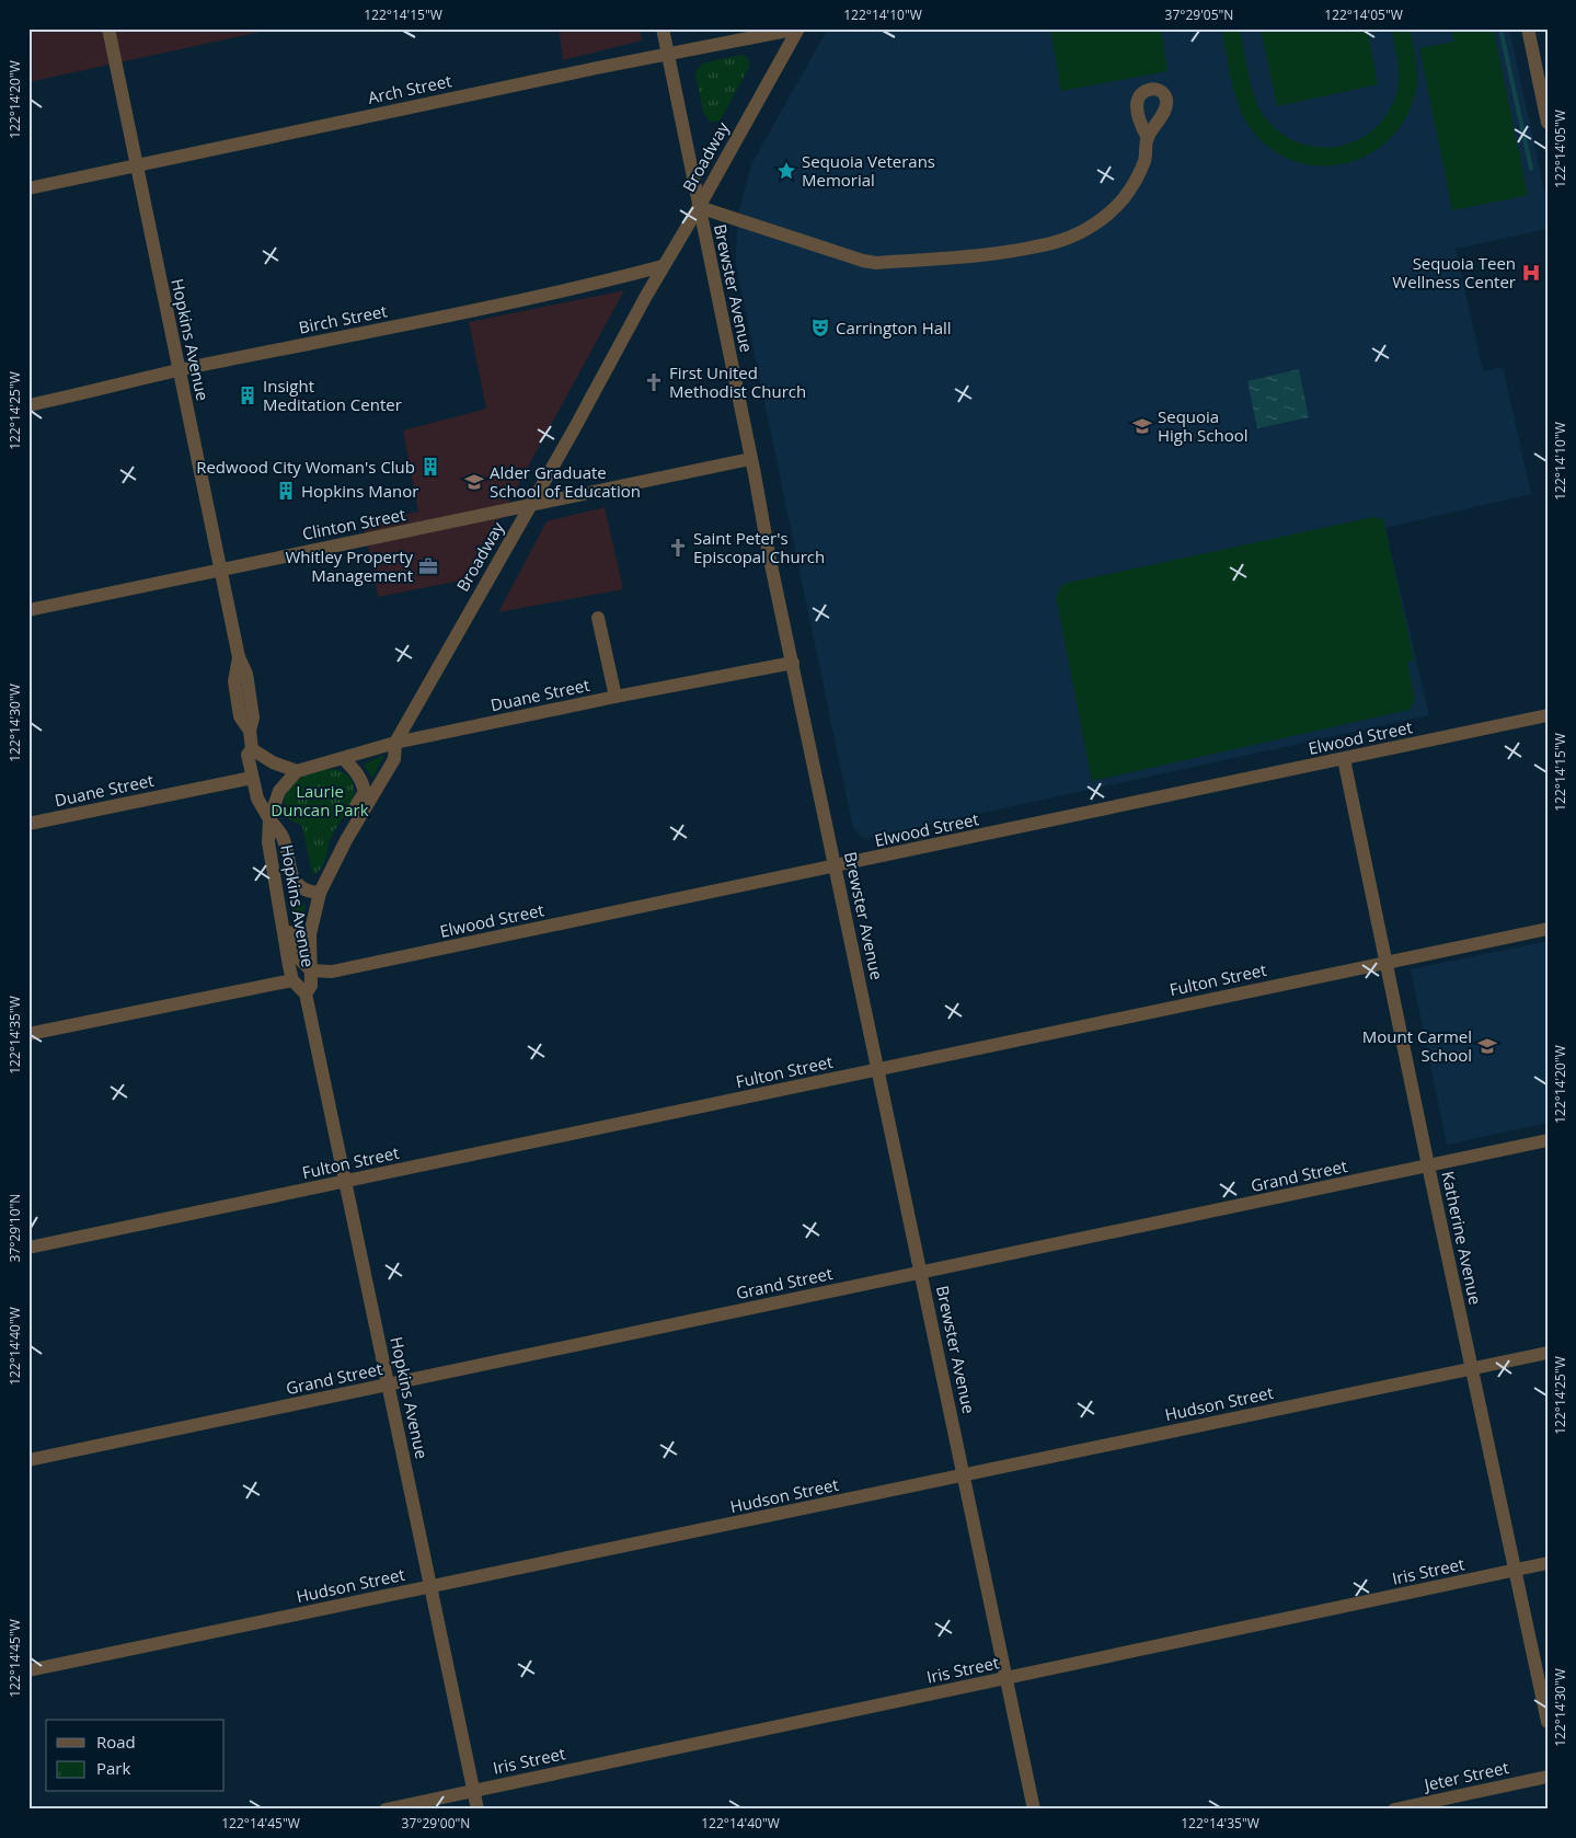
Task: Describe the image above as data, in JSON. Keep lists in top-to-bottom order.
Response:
{
  "streets": {
    "street": [
      "Arch Street",
      "Broadway",
      "Brewster Avenue",
      "Birch Street",
      "Hopkins Avenue",
      "Clinton Street",
      "Duane Street",
      "Elwood Street",
      "Fulton Street",
      "Grand Street",
      "Katherine Avenue",
      "Hudson Street",
      "Iris Street",
      "Jeter Street"
    ]
  },
  "crossings": [
    ["Arch Street", "Broadway"],
    ["Arch Street", "Brewster Avenue"],
    ["Arch Street", "Hopkins Avenue"],
    ["Broadway", "Brewster Avenue"],
    ["Broadway", "Birch Street"],
    ["Broadway", "Hopkins Avenue"],
    ["Broadway", "Clinton Street"],
    ["Broadway", "Duane Street"],
    ["Broadway", "Elwood Street"],
    ["Brewster Avenue", "Clinton Street"],
    ["Brewster Avenue", "Duane Street"],
    ["Brewster Avenue", "Elwood Street"],
    ["Brewster Avenue", "Fulton Street"],
    ["Brewster Avenue", "Grand Street"],
    ["Brewster Avenue", "Hudson Street"],
    ["Brewster Avenue", "Iris Street"],
    ["Birch Street", "Hopkins Avenue"],
    ["Hopkins Avenue", "Clinton Street"],
    ["Hopkins Avenue", "Duane Street"],
    ["Hopkins Avenue", "Elwood Street"],
    ["Hopkins Avenue", "Fulton Street"],
    ["Hopkins Avenue", "Grand Street"],
    ["Hopkins Avenue", "Hudson Street"],
    ["Hopkins Avenue", "Iris Street"],
    ["Elwood Street", "Katherine Avenue"],
    ["Fulton Street", "Katherine Avenue"],
    ["Grand Street", "Katherine Avenue"],
    ["Katherine Avenue", "Hudson Street"],
    ["Katherine Avenue", "Iris Street"]
  ],
  "parks": ["Laurie Duncan Park"],
  "places": {
    "place": ["Sequoia Veterans Memorial"],
    "hospital": ["Sequoia Teen Wellness Center"],
    "theatre": ["Carrington Hall"],
    "church": ["First United Methodist Church", "Saint Peter's Episcopal Church"],
    "building": ["Insight Meditation Center", "Redwood City Woman's Club", "Hopkins Manor"],
    "school or university": ["Sequoia High School", "Alder Graduate School of Education", "Mount Carmel School"],
    "office": ["Whitley Property Management"]
  },
  "legend": ["Road", "Park"],
  "coordinates": [
    "122°14'15\"W",
    "122°14'10\"W",
    "37°29'05\"N",
    "122°14'05\"W",
    "122°14'20\"W",
    "122°14'25\"W",
    "122°14'30\"W",
    "122°14'35\"W",
    "37°29'10\"N",
    "122°14'40\"W",
    "122°14'45\"W",
    "37°29'00\"N"
  ]
}
